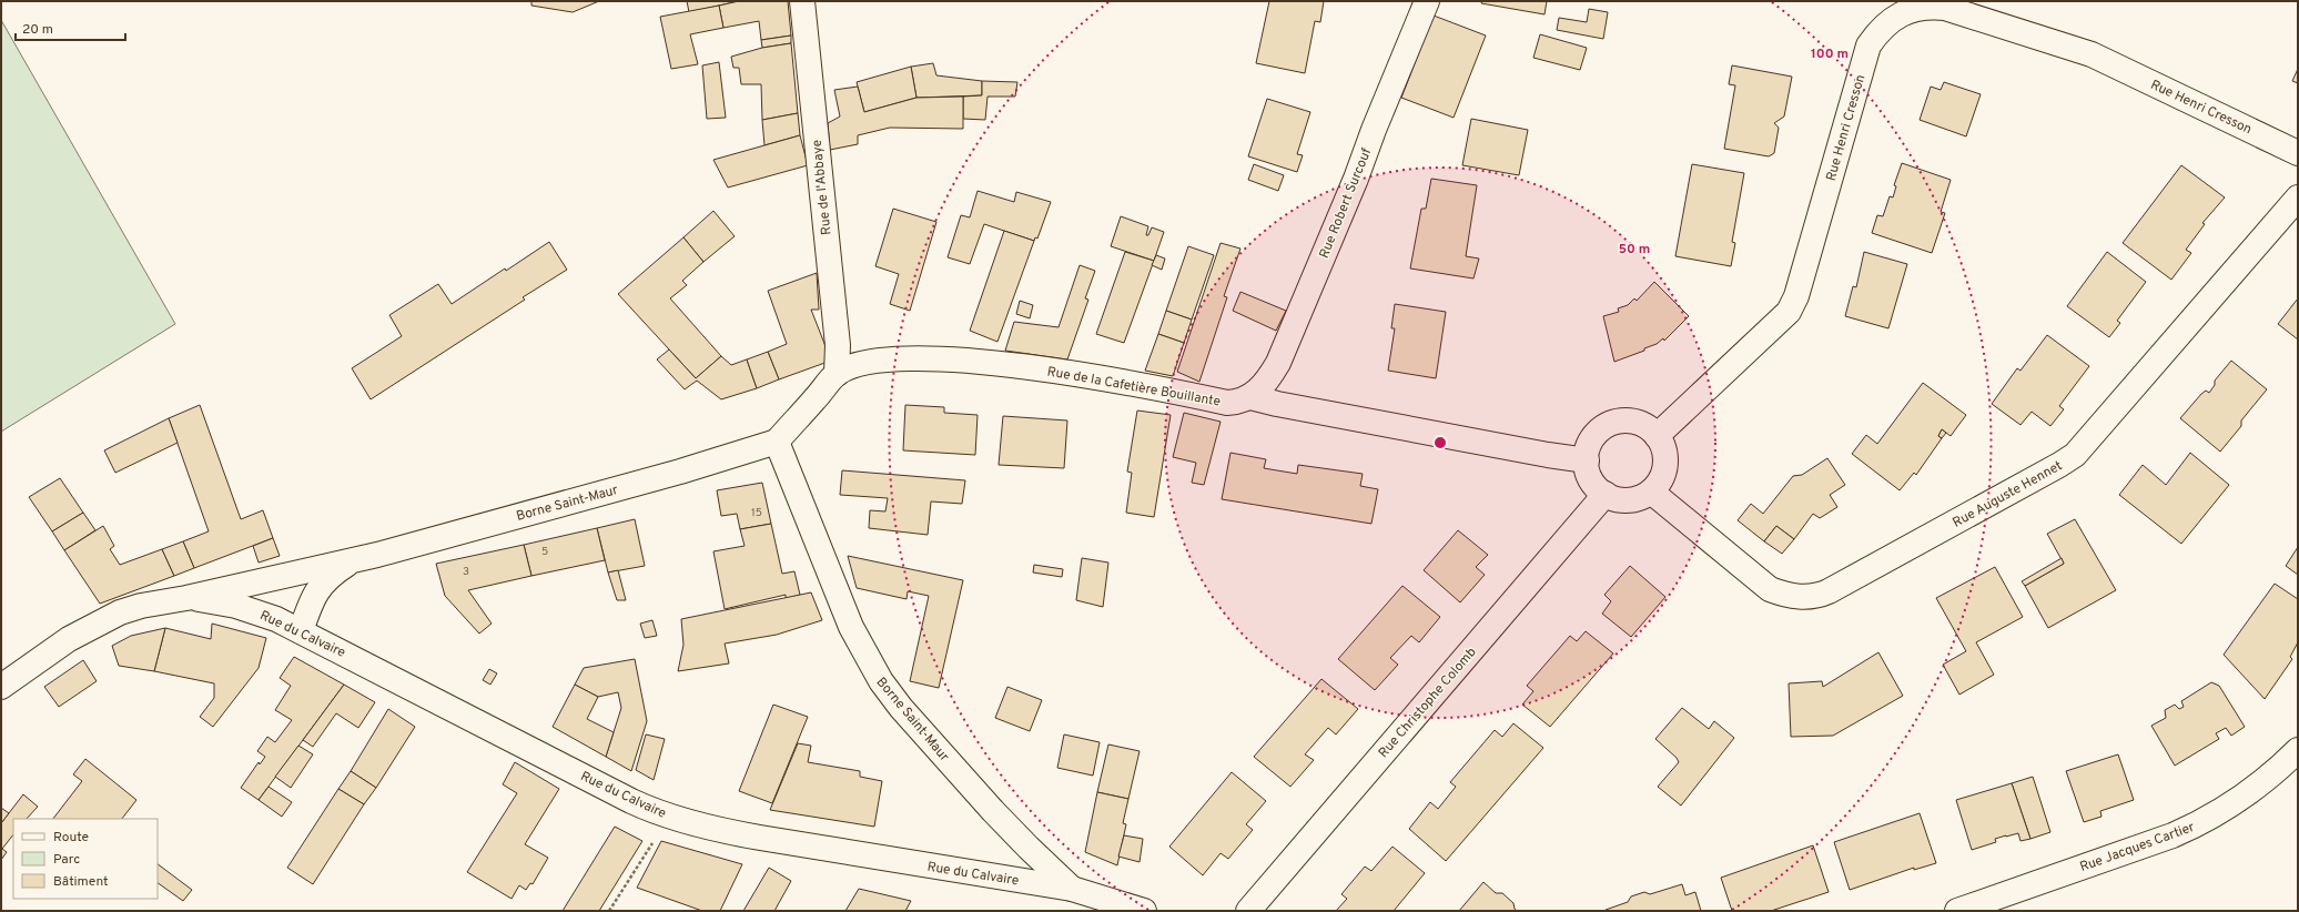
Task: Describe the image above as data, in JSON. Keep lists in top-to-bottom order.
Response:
{
  "streets": {
    "street": [
      "Rue Henri Cresson",
      "Rue de l'Abbaye",
      "Rue Robert Surcouf",
      "Rue de la Cafetière Bouillante",
      "Rue Auguste Hennet",
      "Borne Saint-Maur",
      "Rue du Calvaire",
      "Rue Christophe Colomb",
      "Rue Jacques Cartier"
    ]
  },
  "crossings": [
    ["Rue Henri Cresson", "Rue de la Cafetière Bouillante"],
    ["Rue Henri Cresson", "Rue Auguste Hennet"],
    ["Rue Henri Cresson", "Rue Christophe Colomb"],
    ["Rue de l'Abbaye", "Rue de la Cafetière Bouillante"],
    ["Rue Robert Surcouf", "Rue de la Cafetière Bouillante"],
    ["Rue de la Cafetière Bouillante", "Rue Auguste Hennet"],
    ["Rue de la Cafetière Bouillante", "Rue Christophe Colomb"],
    ["Rue Auguste Hennet", "Rue Christophe Colomb"],
    ["Borne Saint-Maur", "Rue du Calvaire"]
  ],
  "house_numbers": ["15", "5", "3"],
  "legend": ["Route", "Parc", "Bâtiment"],
  "scale_bar": "20 m",
  "rings": ["100 m", "50 m"]
}
